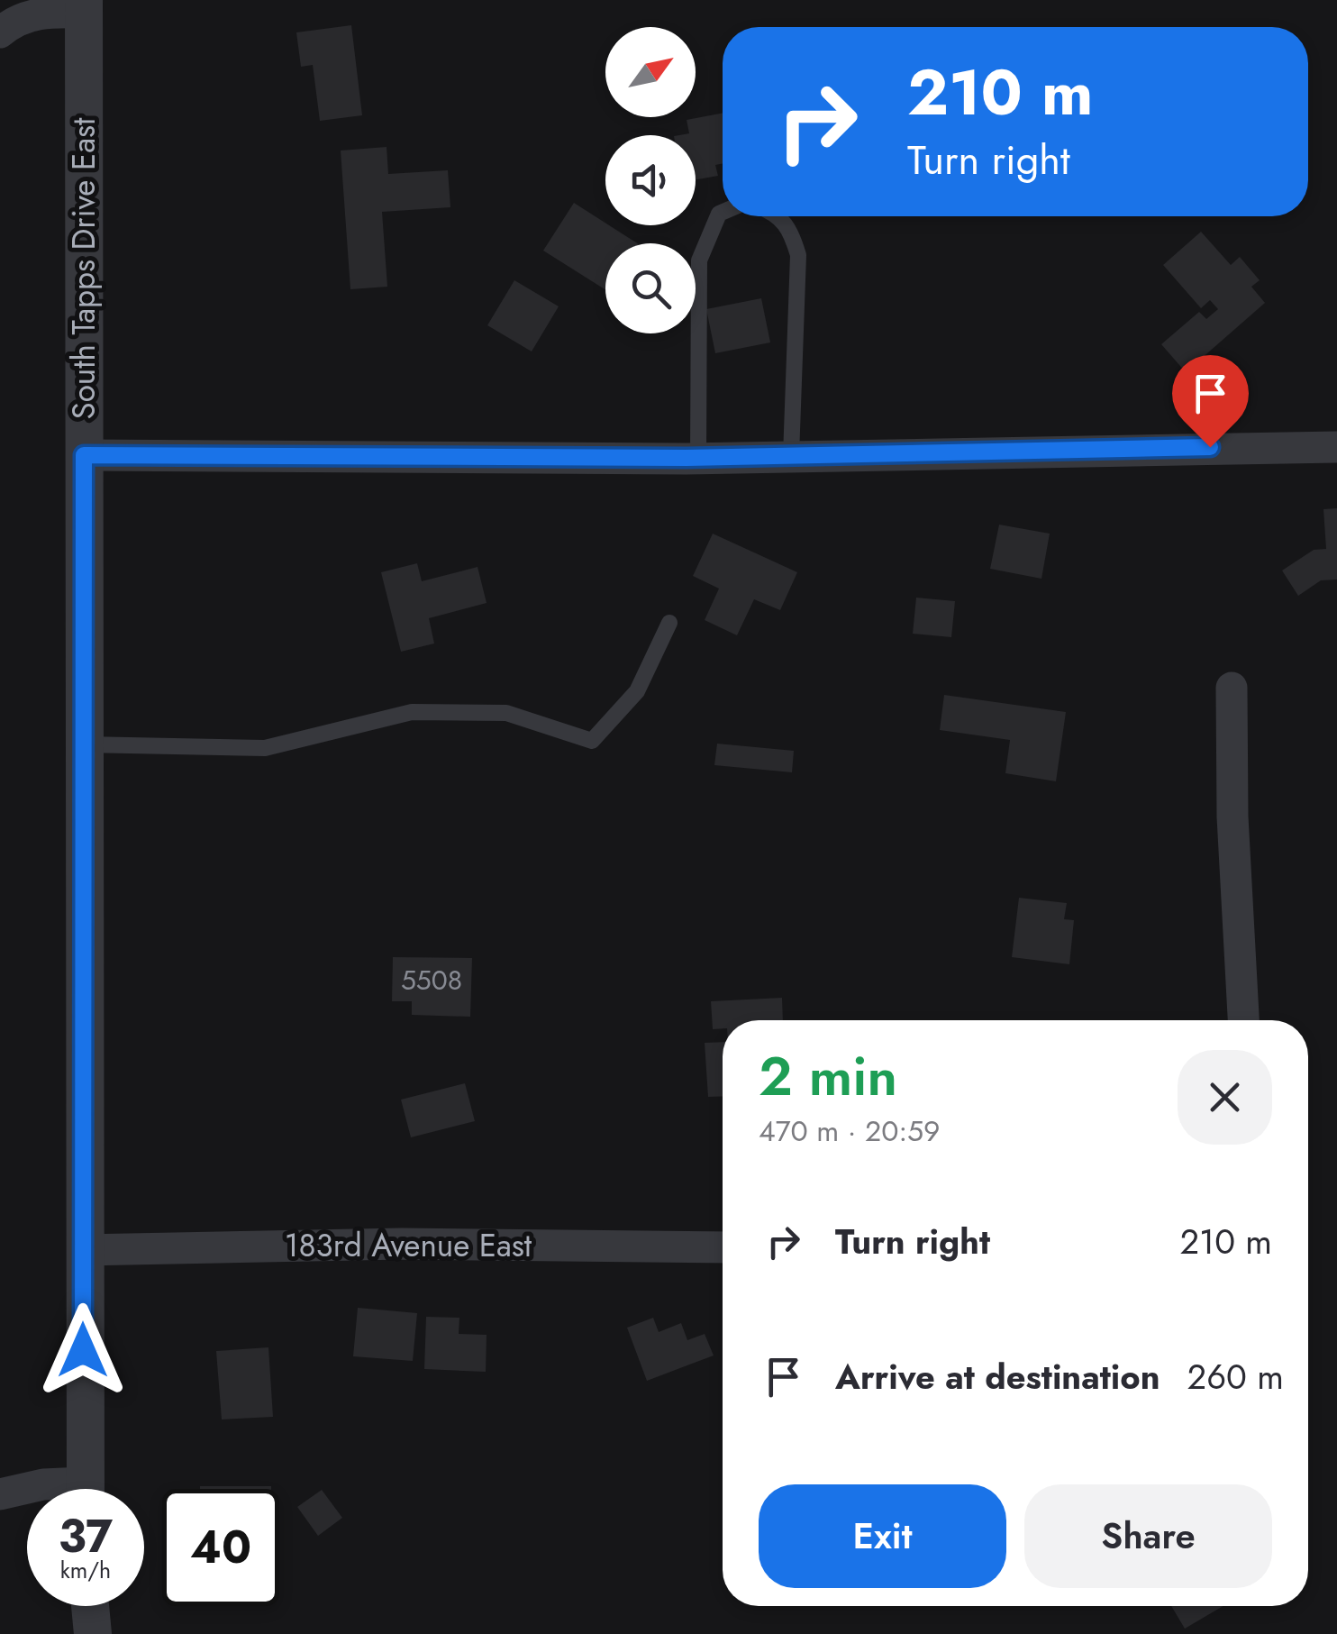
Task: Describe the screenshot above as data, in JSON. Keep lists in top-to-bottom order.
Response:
{
  "streets": {
    "street": ["South Tapps Drive East", "183rd Avenue East"]
  },
  "crossings": [
    ["South Tapps Drive East", "183rd Avenue East"]
  ],
  "house_numbers": ["5508"],
  "north": "top right",
  "page": {
    "turn": ["210 m", "Turn right"],
    "heading": ["2 min", "470 m · 20:59"],
    "list": [
      {
        "name": "Turn right",
        "value": "210 m"
      },
      {
        "name": "Arrive at destination",
        "value": "260 m"
      }
    ],
    "buttons": ["Exit", "Share"],
    "speed": "37 km/h",
    "limit": "40"
  }
}
